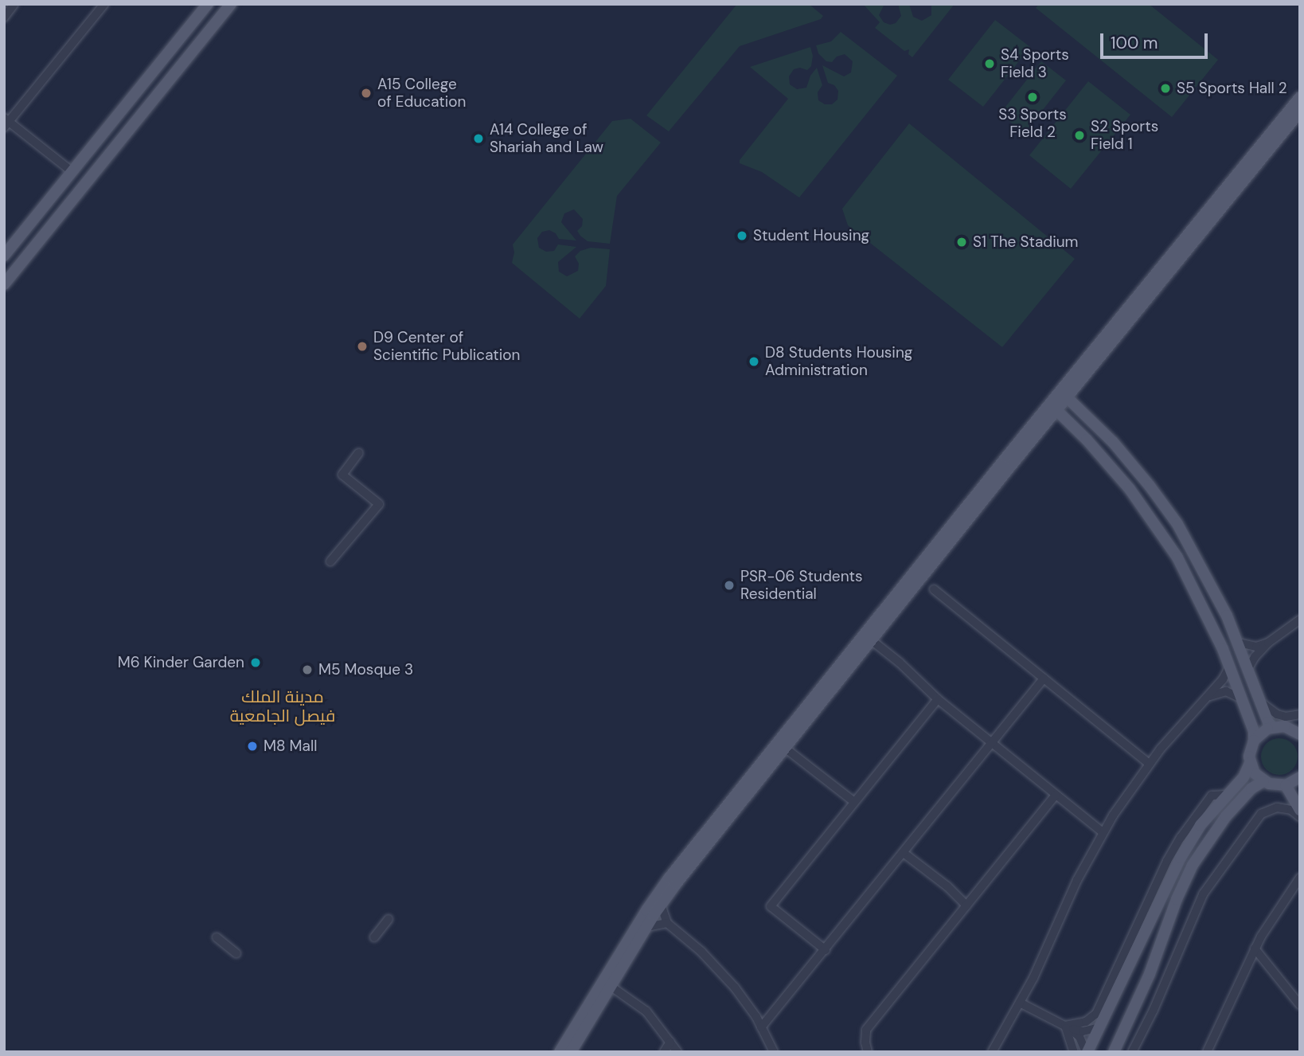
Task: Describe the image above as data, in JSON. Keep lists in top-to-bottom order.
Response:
{
  "districts": ["مدينة الملك فيصل الجامعية"],
  "places": [
    "S4 Sports Field 3",
    "S5 Sports Hall 2",
    "A15 College of Education",
    "S3 Sports Field 2",
    "S2 Sports Field 1",
    "A14 College of Shariah and Law",
    "Student Housing",
    "S1 The Stadium",
    "D9 Center of Scientific Publication",
    "D8 Students Housing Administration",
    "PSR-06 Students Residential",
    "M6 Kinder Garden",
    "M5 Mosque 3",
    "M8 Mall"
  ],
  "scale_bar": "100 m"
}
